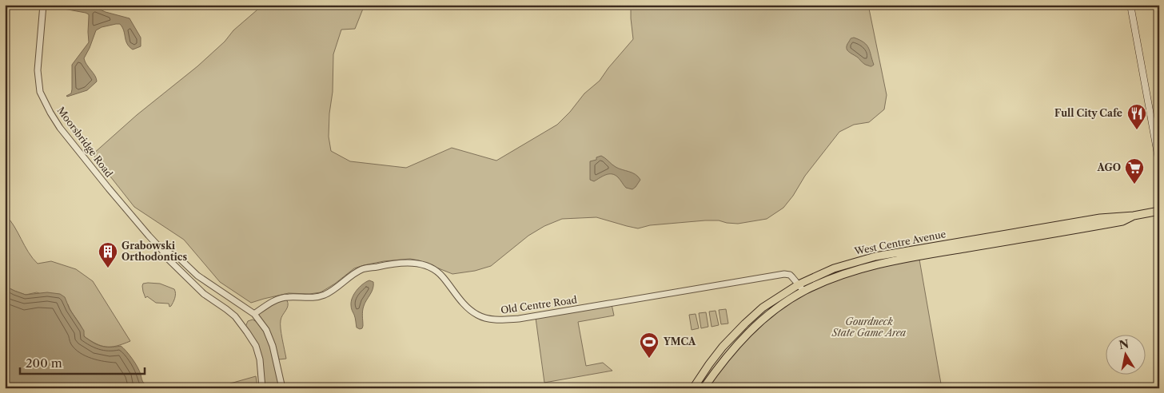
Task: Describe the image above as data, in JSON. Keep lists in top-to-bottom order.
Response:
{
  "streets": {
    "main road": ["West Centre Avenue"],
    "street": ["Moorsbridge Road", "Old Centre Road"]
  },
  "crossings": [
    ["Moorsbridge Road", "Old Centre Road"],
    ["West Centre Avenue", "Old Centre Road"]
  ],
  "parks": ["Gourdneck State Game Area"],
  "places": {
    "restaurant": ["Full City Cafe"],
    "supermarket": ["AGO"],
    "building": ["Grabowski Orthodontics"],
    "sports": ["YMCA"]
  },
  "scale_bar": "200 m",
  "north": "top"
}
